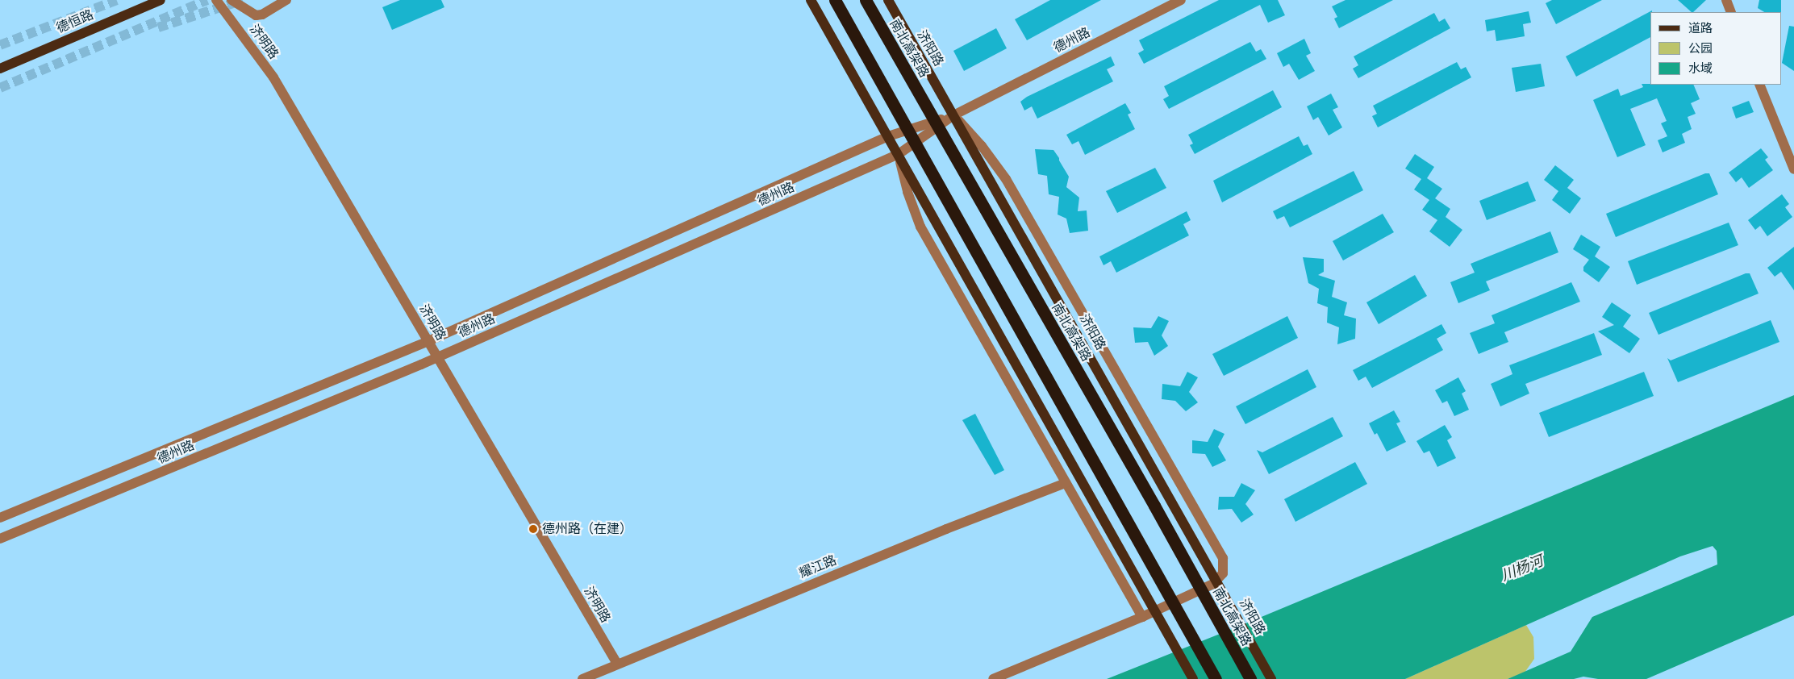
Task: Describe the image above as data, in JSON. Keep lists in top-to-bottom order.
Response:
{
  "streets": {
    "highway": ["南北高架路"],
    "main road": ["德恒路", "济阳路"],
    "street": ["德州路", "济明路", "耀江路"]
  },
  "crossings": [
    ["德州路", "济明路"],
    ["德州路", "济阳路"],
    ["济明路", "耀江路"]
  ],
  "water": ["川杨河"],
  "places": ["德州路（在建）"],
  "legend": ["道路", "公园", "水域"]
}
